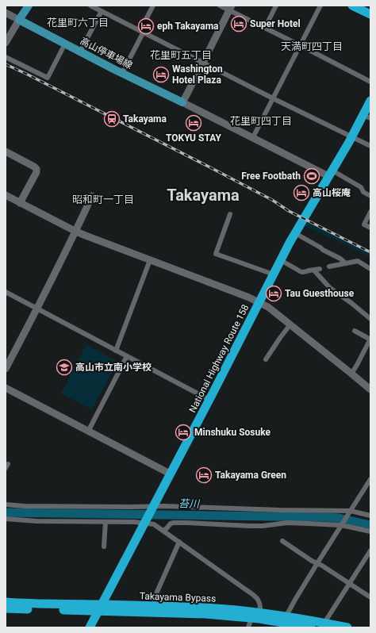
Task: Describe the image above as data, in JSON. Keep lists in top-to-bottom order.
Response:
{
  "streets": {
    "highway": ["National Highway Route 158", "Takayama Bypass"],
    "main road": ["高山停車場線"]
  },
  "crossings": [
    ["National Highway Route 158", "Takayama Bypass"]
  ],
  "districts": [
    "花里町六丁目",
    "天満町四丁目",
    "花里町五丁目",
    "花里町四丁目",
    "Takayama",
    "昭和町一丁目"
  ],
  "water": ["苔川"],
  "places": {
    "hotel": [
      "Super Hotel",
      "eph Takayama",
      "Washington Hotel Plaza",
      "TOKYU STAY",
      "高山桜庵",
      "Tau Guesthouse",
      "Minshuku Sosuke",
      "Takayama Green"
    ],
    "station": ["Takayama"],
    "sports": ["Free Footbath"],
    "school or university": ["高山市立南小学校"]
  }
}
